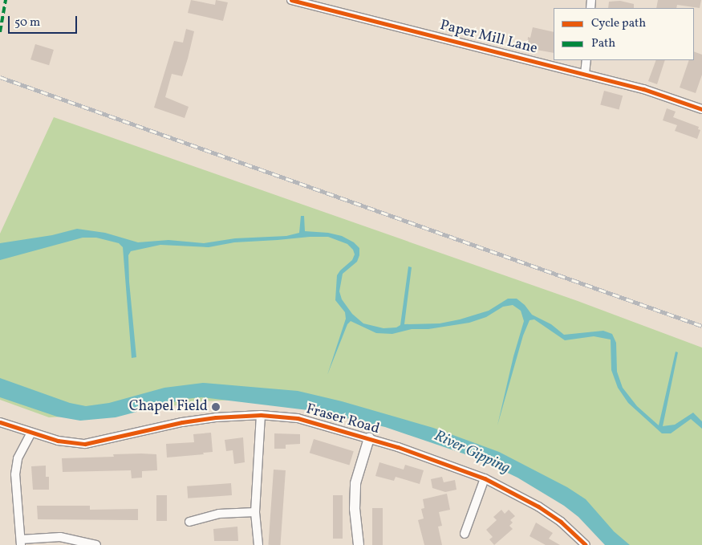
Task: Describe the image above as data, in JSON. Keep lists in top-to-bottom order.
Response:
{
  "streets": {
    "street": ["Paper Mill Lane", "Fraser Road"]
  },
  "water": ["River Gipping"],
  "places": ["Chapel Field"],
  "legend": ["Cycle path", "Path"],
  "scale_bar": "50 m"
}
